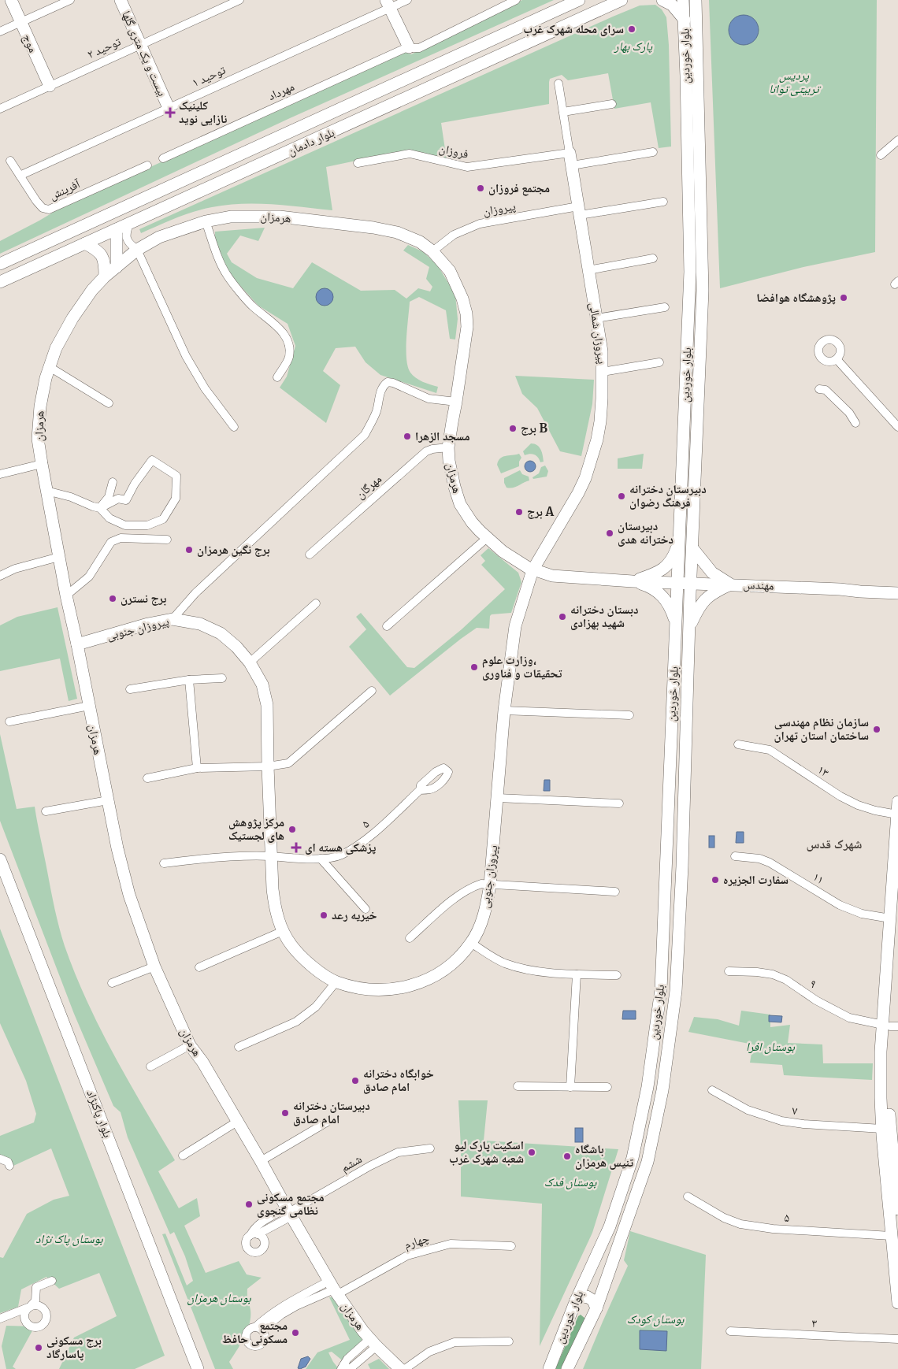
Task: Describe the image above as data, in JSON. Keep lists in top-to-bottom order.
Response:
{
  "streets": {
    "main road": [
      "موج",
      "بیست و یک متری گلها",
      "بلوار خوردین",
      "بلوار دادمان",
      "هرمزان",
      "پیروزان شمالی",
      "مهندس",
      "پیروزان جنوبی",
      "بلوار پاکنژاد"
    ],
    "street": [
      "توحید ۲",
      "توحید ۱",
      "مهرداد",
      "فروزان",
      "آفرینش",
      "پیروزان",
      "مهرگان",
      "۱۳",
      "۵",
      "۱۱",
      "۹",
      "۷",
      "ششم",
      "چهارم",
      "۳"
    ]
  },
  "crossings": [
    ["موج", "توحید ۲"],
    ["توحید ۲", "بیست و یک متری گلها"],
    ["بیست و یک متری گلها", "توحید ۱"],
    ["بلوار خوردین", "هرمزان"],
    ["بلوار خوردین", "مهندس"],
    ["توحید ۱", "آفرینش"],
    ["فروزان", "پیروزان شمالی"],
    ["پیروزان", "هرمزان"],
    ["پیروزان", "پیروزان شمالی"],
    ["هرمزان", "پیروزان شمالی"],
    ["هرمزان", "مهرگان"],
    ["هرمزان", "مهندس"],
    ["هرمزان", "پیروزان جنوبی"],
    ["هرمزان", "ششم"],
    ["هرمزان", "چهارم"],
    ["پیروزان شمالی", "پیروزان جنوبی"],
    ["پیروزان جنوبی", "۵"]
  ],
  "districts": ["شهرک قدس"],
  "parks": [
    "پارک بهار",
    "پردیس تربیتی توانا",
    "بوستان افرا",
    "بوستان فدک",
    "بوستان پاک نژاد",
    "بوستان هرمزان",
    "بوستان کودک"
  ],
  "places": {
    "other": [
      "سرای محله شهرک غرب",
      "مجتمع فروزان",
      "پژوهشگاه هوافضا",
      "برج B",
      "مسجد الزهرا",
      "دبیرستان دخترانه فرهنگ رضوان",
      "برج A",
      "دبیرستان دخترانه هدی",
      "برج نگین هرمزان",
      "برج نسترن",
      "دبستان دخترانه شهید بهزادی",
      "وزارت علوم، تحقیقات و فناوری",
      "سازمان نظام مهندسی ساختمان استان تهران",
      "مرکز پژوهش های لجستیک",
      "سفارت الجزیره",
      "خیریه رعد",
      "خوابگاه دخترانه امام صادق",
      "دبیرستان دخترانه امام صادق",
      "اسکیت پارک لیو شعبه شهرک غرب",
      "باشگاه تنیس هرمزان",
      "مجتمع مسکونی نظامی گنجوی",
      "مجتمع مسکونی حافظ",
      "برج مسکونی پاسارگاد"
    ],
    "health": ["کلینیک نازایی نوید", "پزشکی هسته ای"]
  }
}
